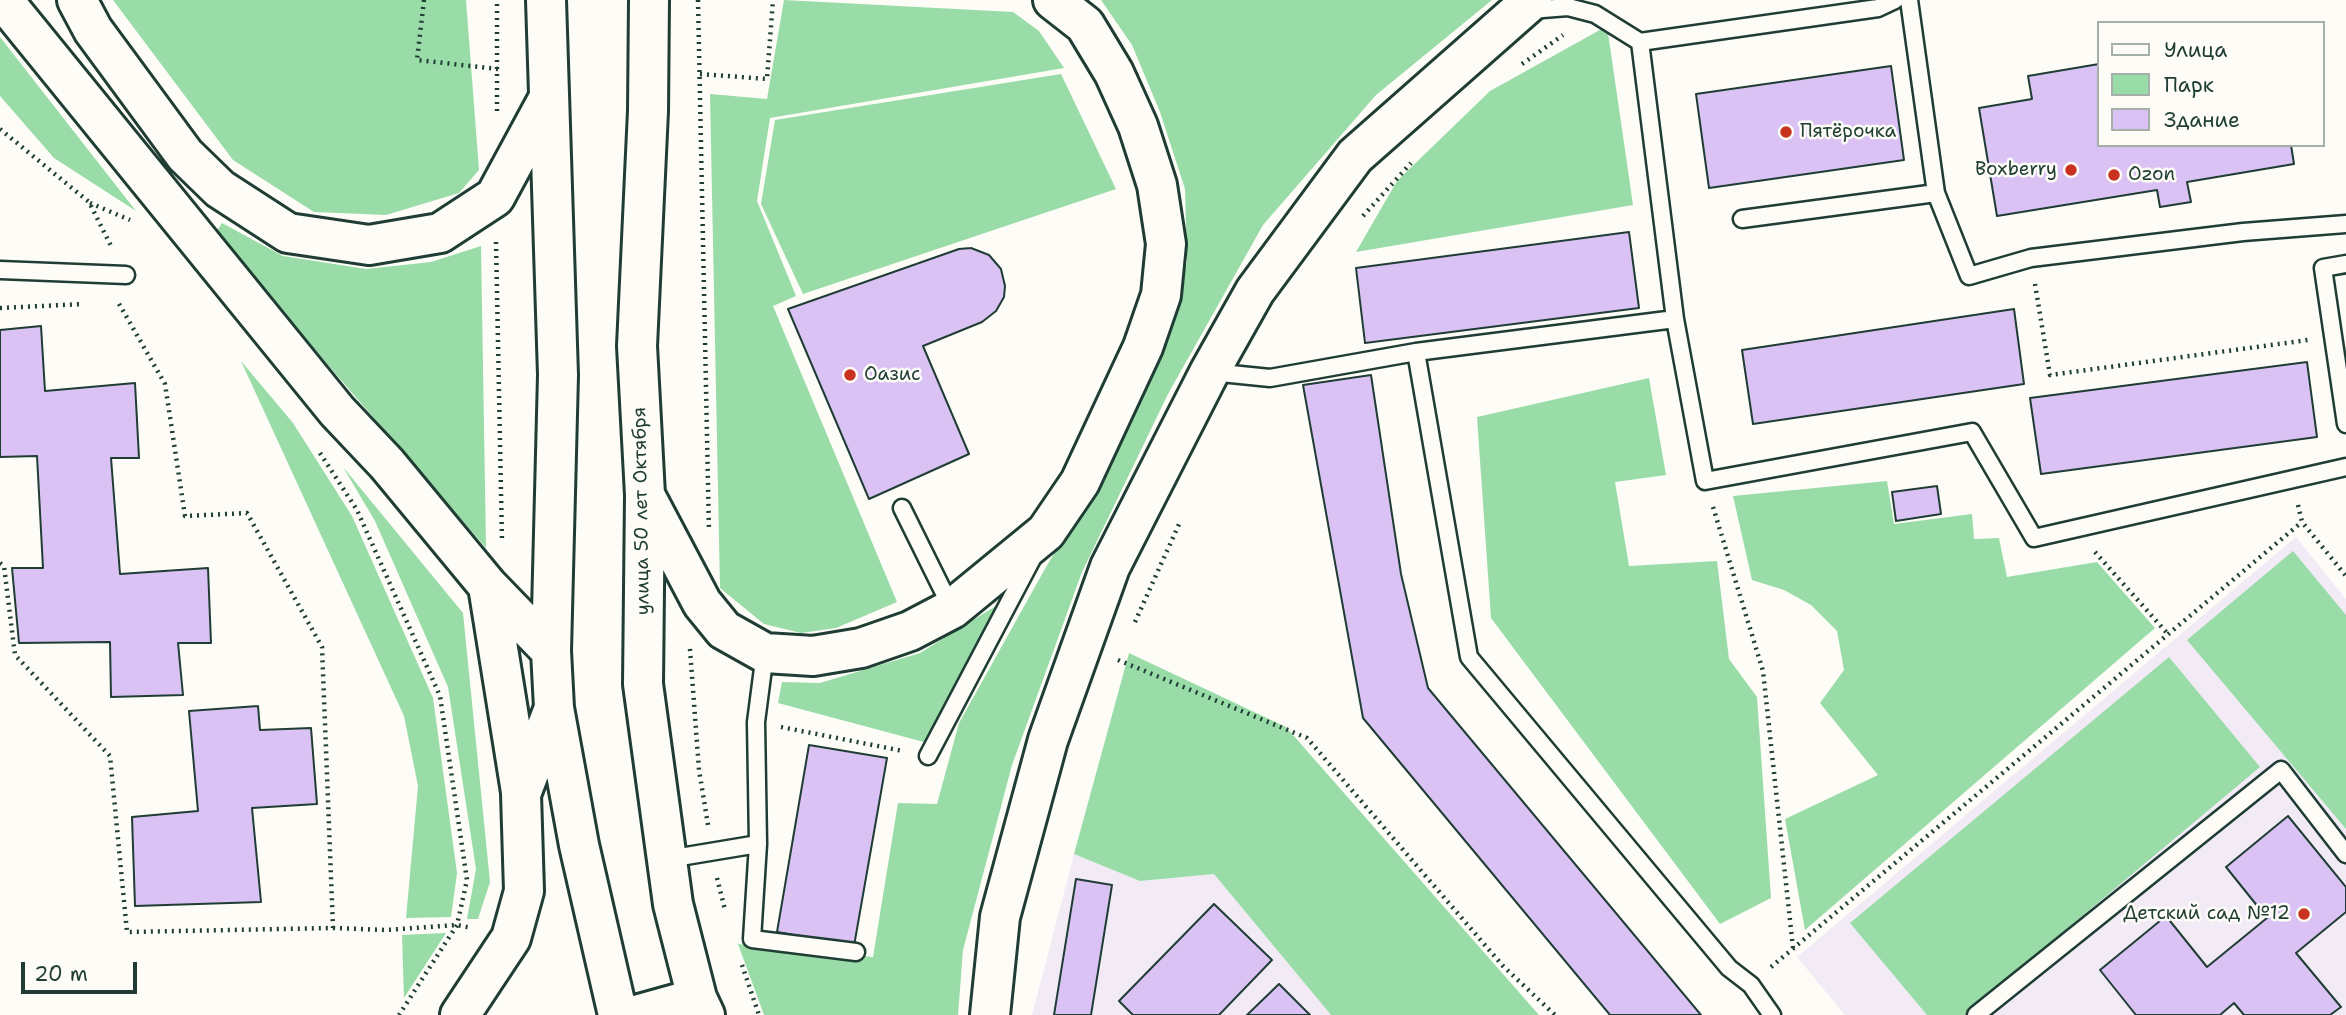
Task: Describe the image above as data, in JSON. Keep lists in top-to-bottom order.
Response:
{
  "streets": {
    "main road": ["улица 50 лет Октября"]
  },
  "places": [
    "Пятёрочка",
    "Boxberry",
    "Ozon",
    "Оазис",
    "Детский сад №12"
  ],
  "legend": ["Улица", "Парк", "Здание"],
  "scale_bar": "20 m"
}
